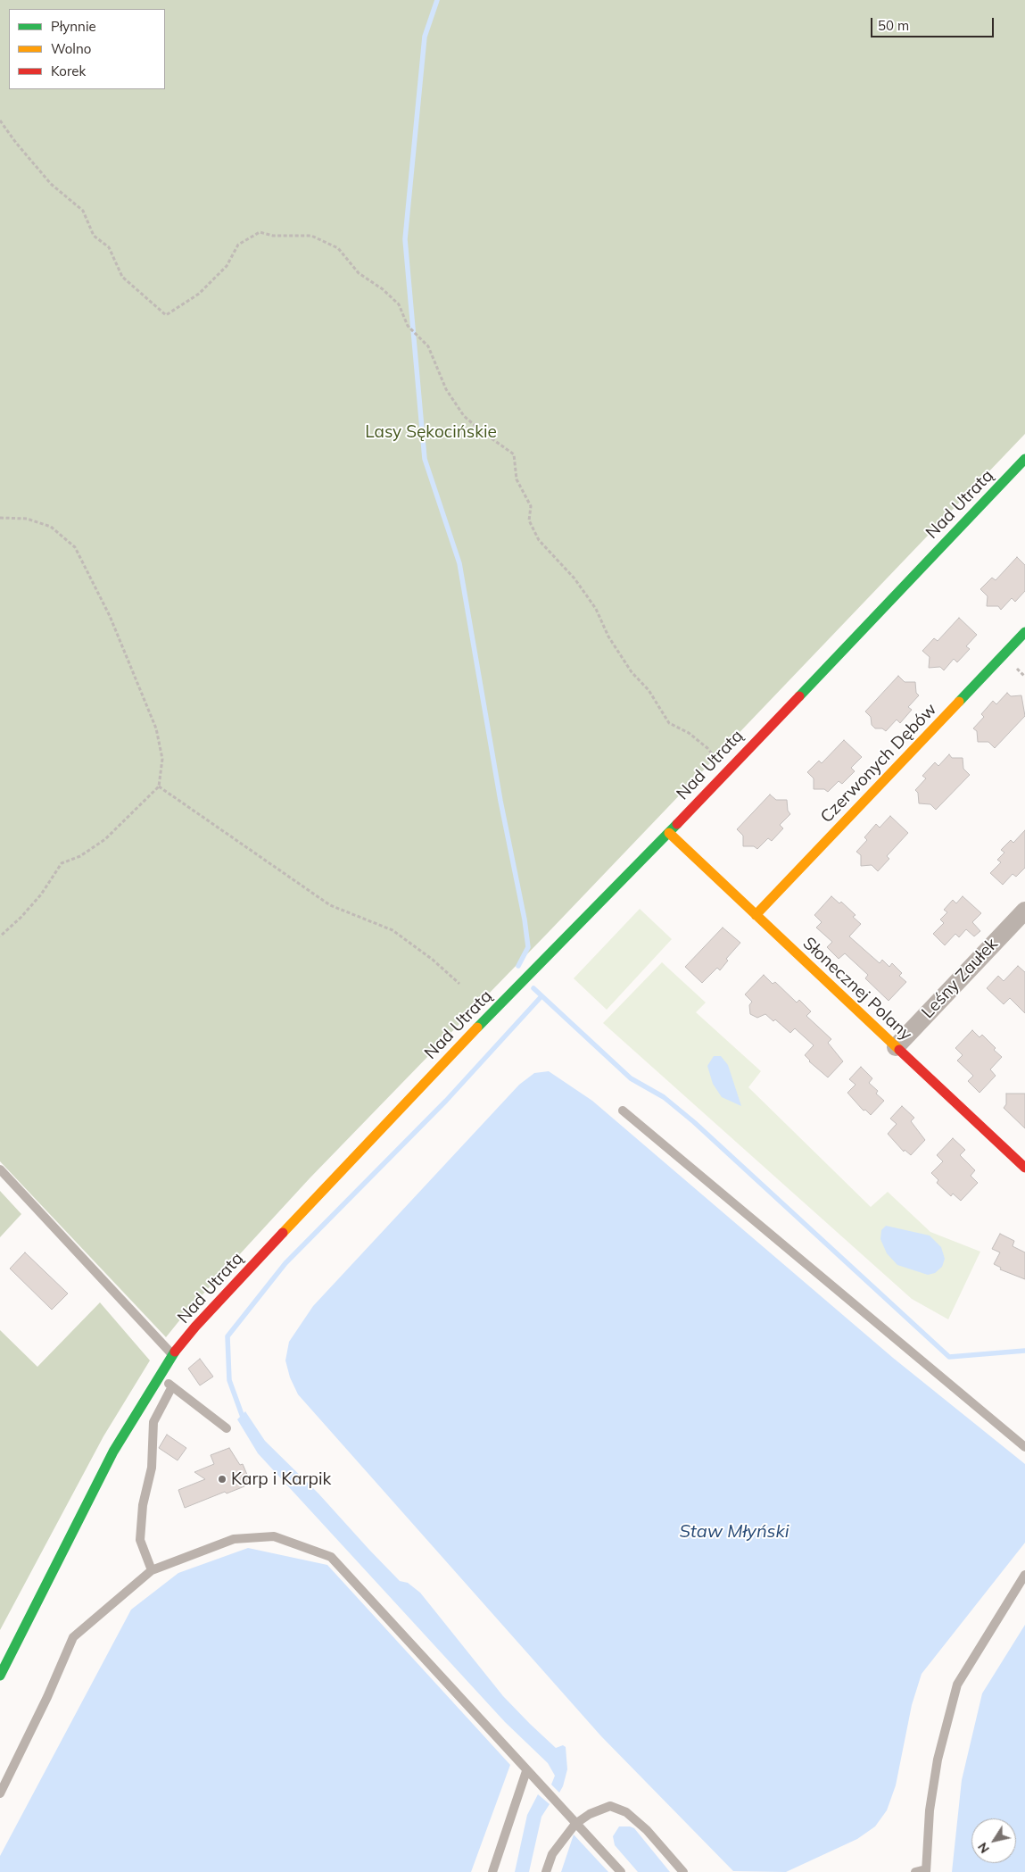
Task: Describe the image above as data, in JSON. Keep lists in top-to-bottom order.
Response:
{
  "streets": {
    "street": [
      "Nad Utratą",
      "Czerwonych Dębów",
      "Leśny Zaułek",
      "Słonecznej Polany"
    ]
  },
  "crossings": [
    ["Nad Utratą", "Słonecznej Polany"],
    ["Czerwonych Dębów", "Słonecznej Polany"],
    ["Leśny Zaułek", "Słonecznej Polany"]
  ],
  "water": ["Staw Młyński"],
  "parks": ["Lasy Sękocińskie"],
  "places": ["Karp i Karpik"],
  "legend": ["Płynnie", "Wolno", "Korek"],
  "scale_bar": "50 m",
  "north": "bottom left"
}
